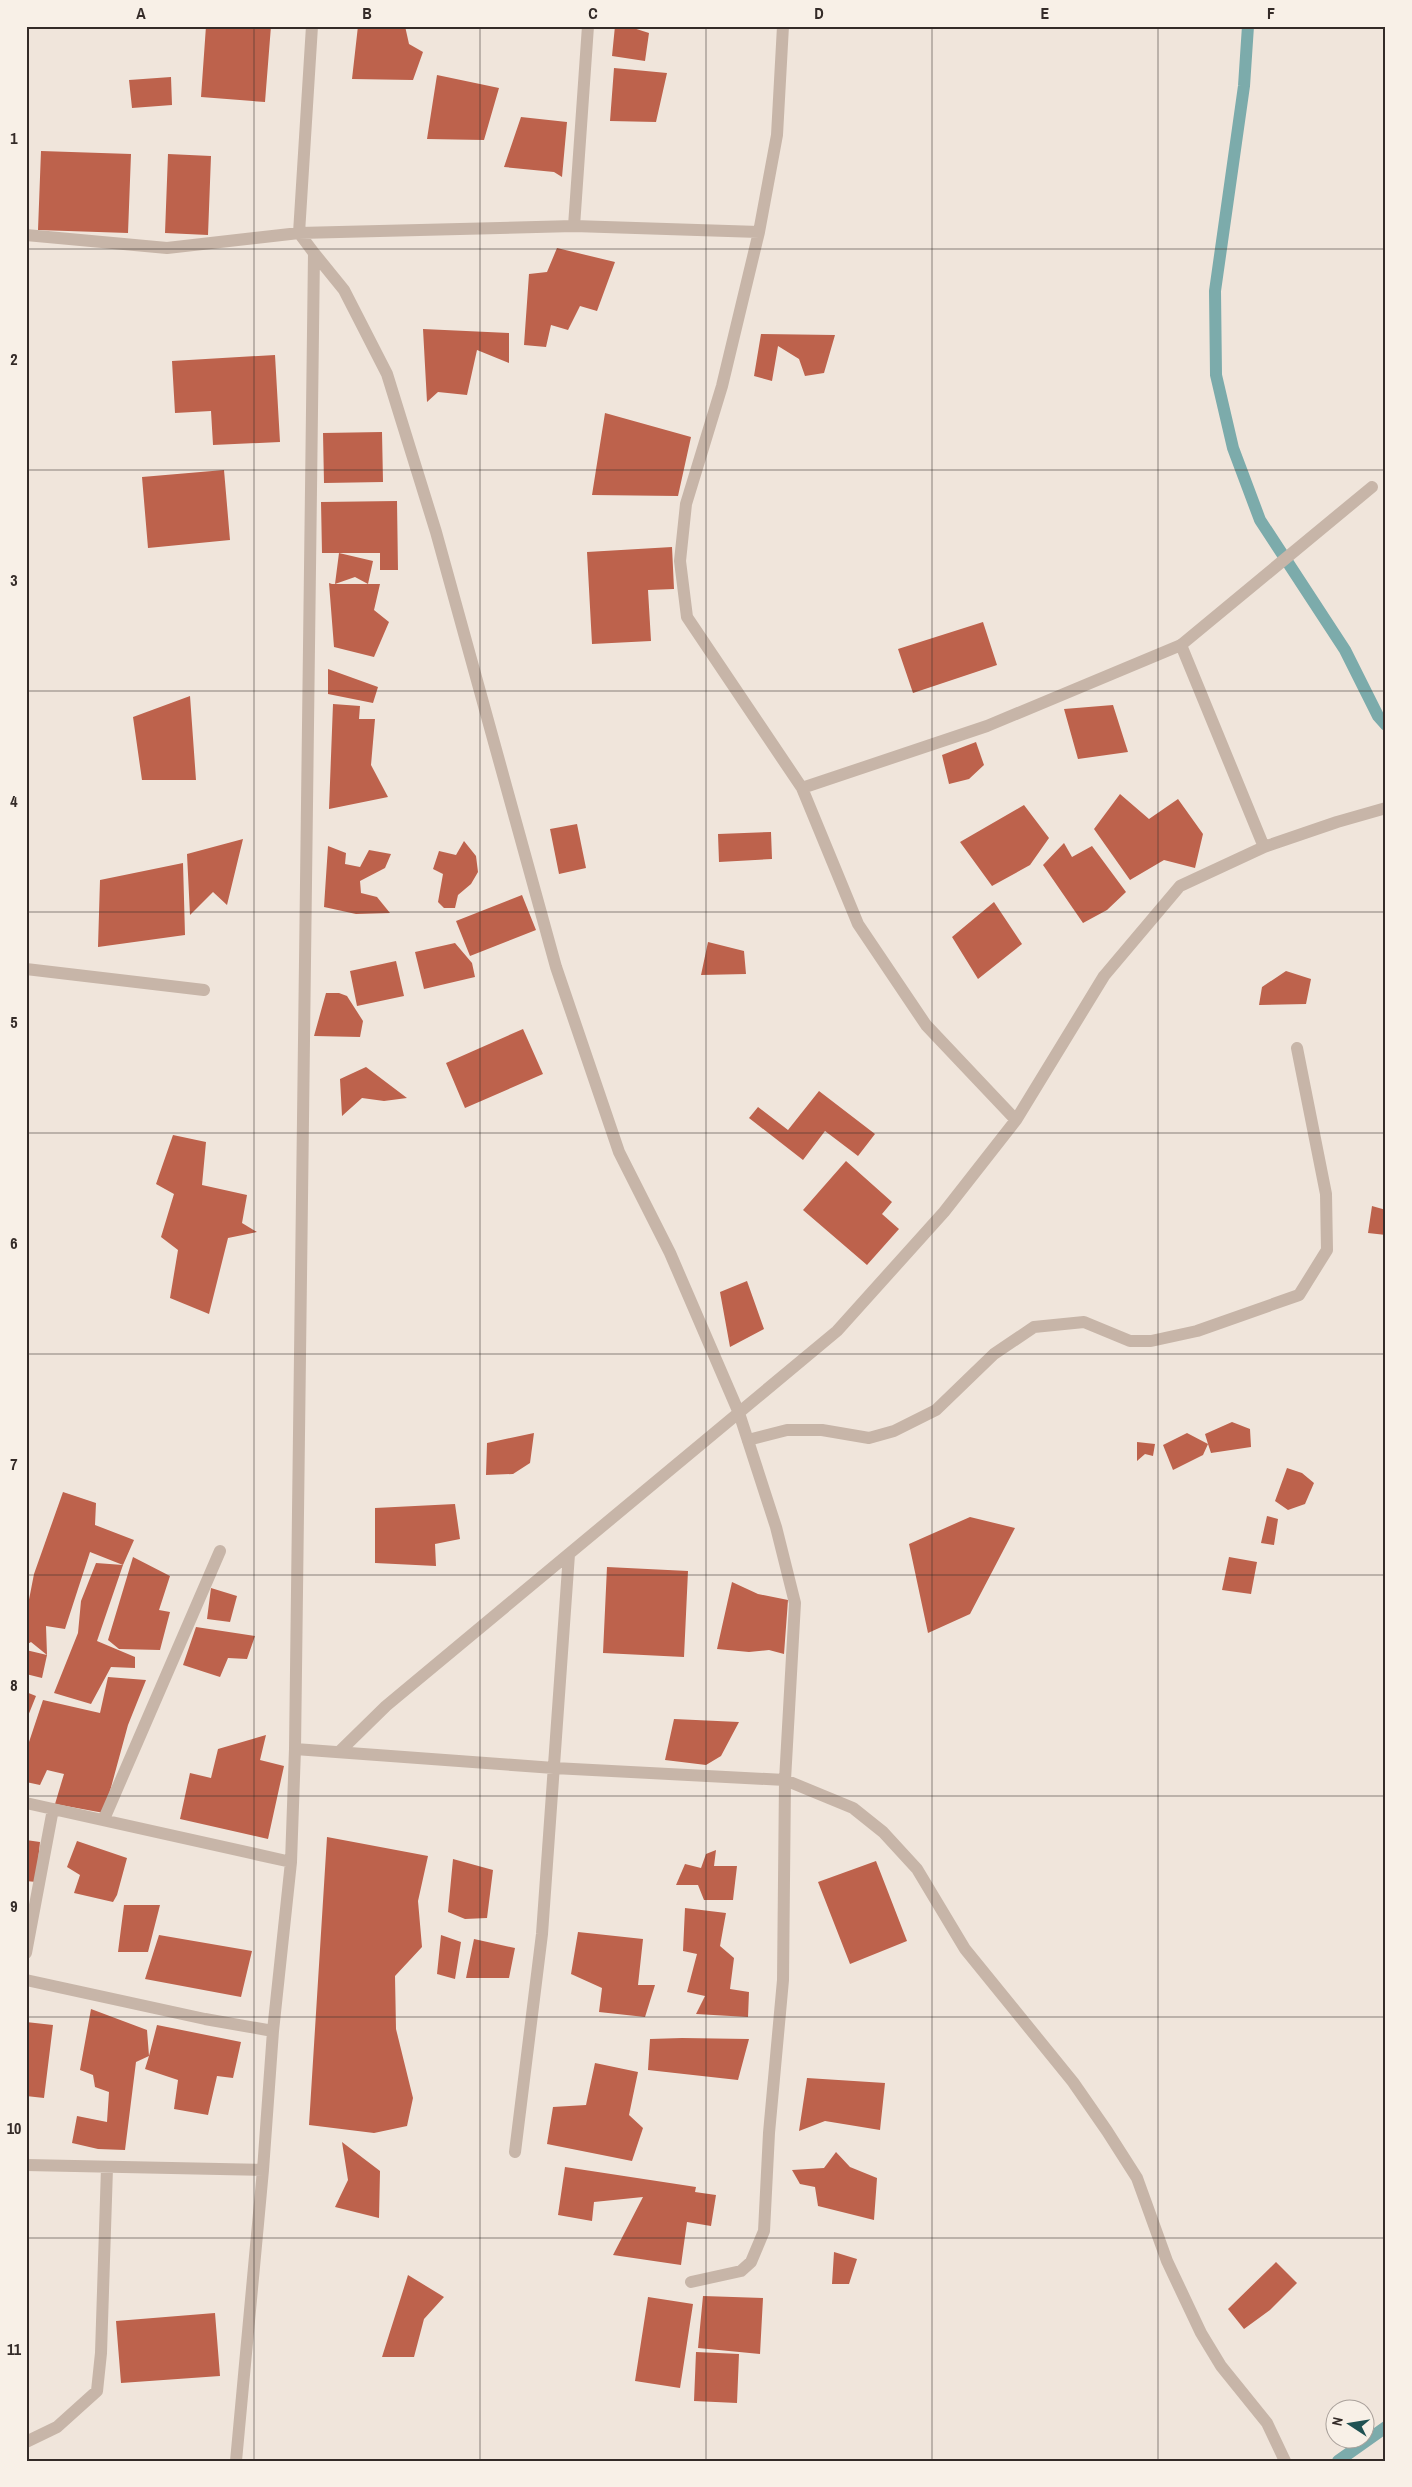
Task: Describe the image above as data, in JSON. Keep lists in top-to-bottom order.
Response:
{
  "north": "left",
  "grid": {
    "columns": [
      "A",
      "B",
      "C",
      "D",
      "E",
      "F"
    ],
    "rows": [
      "1",
      "2",
      "3",
      "4",
      "5",
      "6",
      "7",
      "8",
      "9",
      "10",
      "11"
    ]
  }
}
